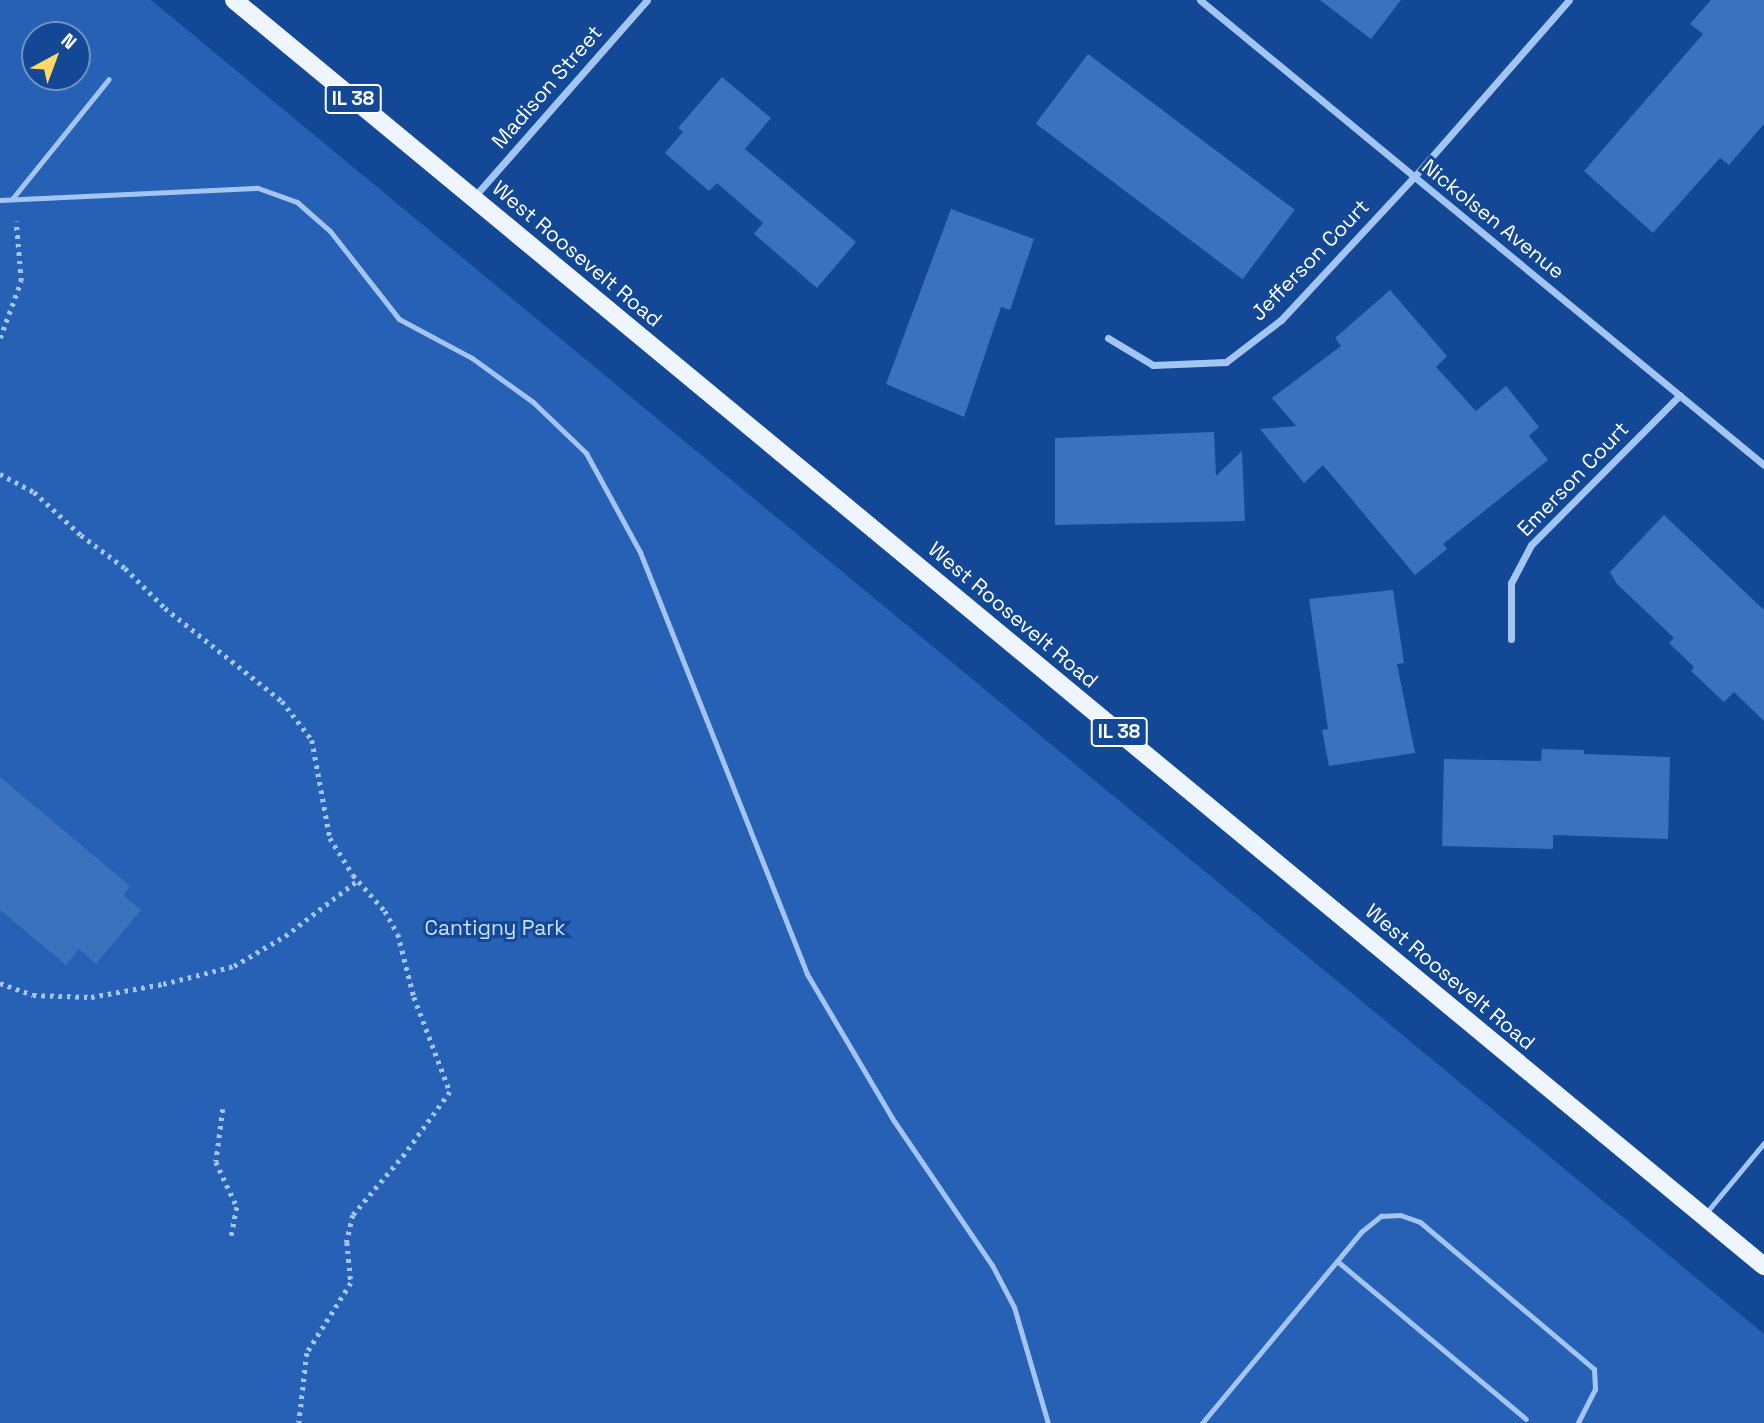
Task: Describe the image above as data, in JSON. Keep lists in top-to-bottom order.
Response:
{
  "streets": {
    "main road": ["IL 38", "West Roosevelt Road"],
    "street": [
      "Madison Street",
      "Nickolsen Avenue",
      "Jefferson Court",
      "Emerson Court"
    ]
  },
  "crossings": [
    ["Madison Street", "West Roosevelt Road"],
    ["Nickolsen Avenue", "Jefferson Court"],
    ["Nickolsen Avenue", "Emerson Court"]
  ],
  "parks": ["Cantigny Park"],
  "north": "top right"
}
